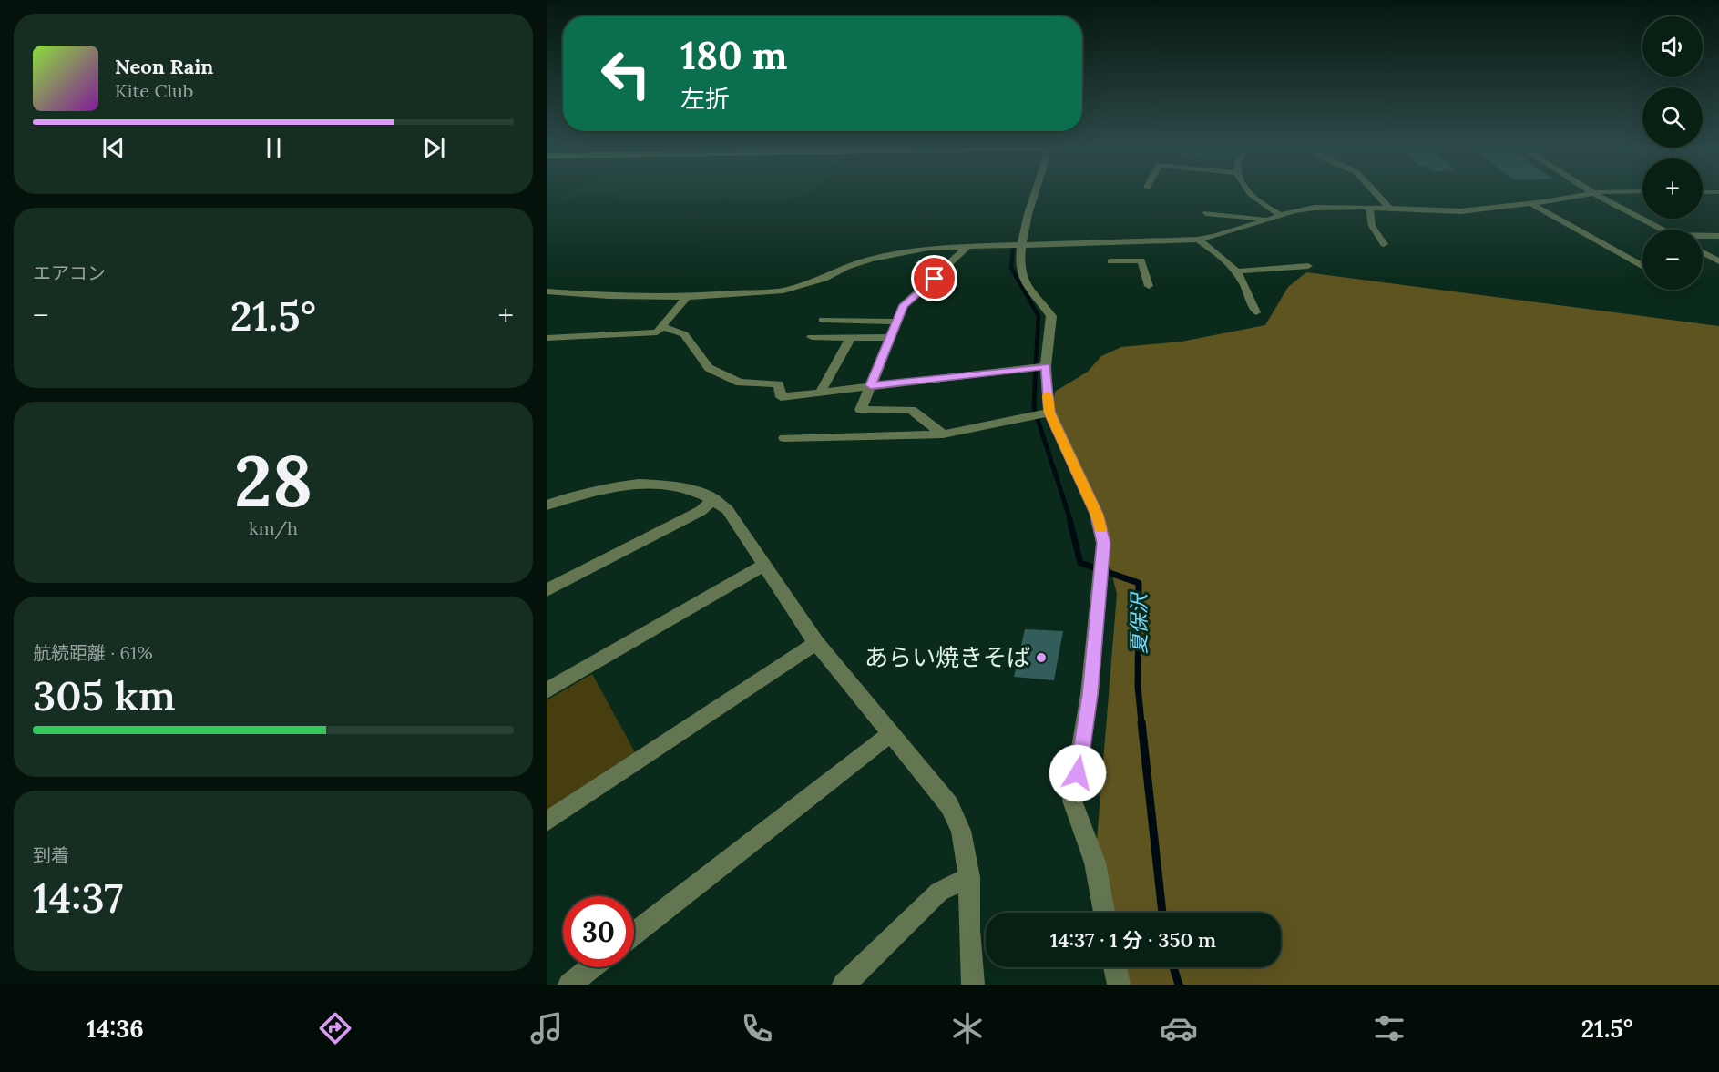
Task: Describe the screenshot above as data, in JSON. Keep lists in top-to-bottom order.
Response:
{
  "water": ["夏保沢"],
  "places": ["あらい焼きそば"],
  "page": {
    "map_buttons": ["+", "−"],
    "turn": ["180 m", "左折"],
    "song": ["Neon Rain", "Kite Club"],
    "tile": [
      "エアコン",
      ["28", "km/h"],
      ["航続距離 · 61%", "305 km"],
      ["到着", "14:37"]
    ],
    "heat": ["−", "21.5°", "+"],
    "limit": "30",
    "trip": "14:37 · 1 分 · 350 m",
    "tabs": ["14:36", "21.5°"]
  }
}
